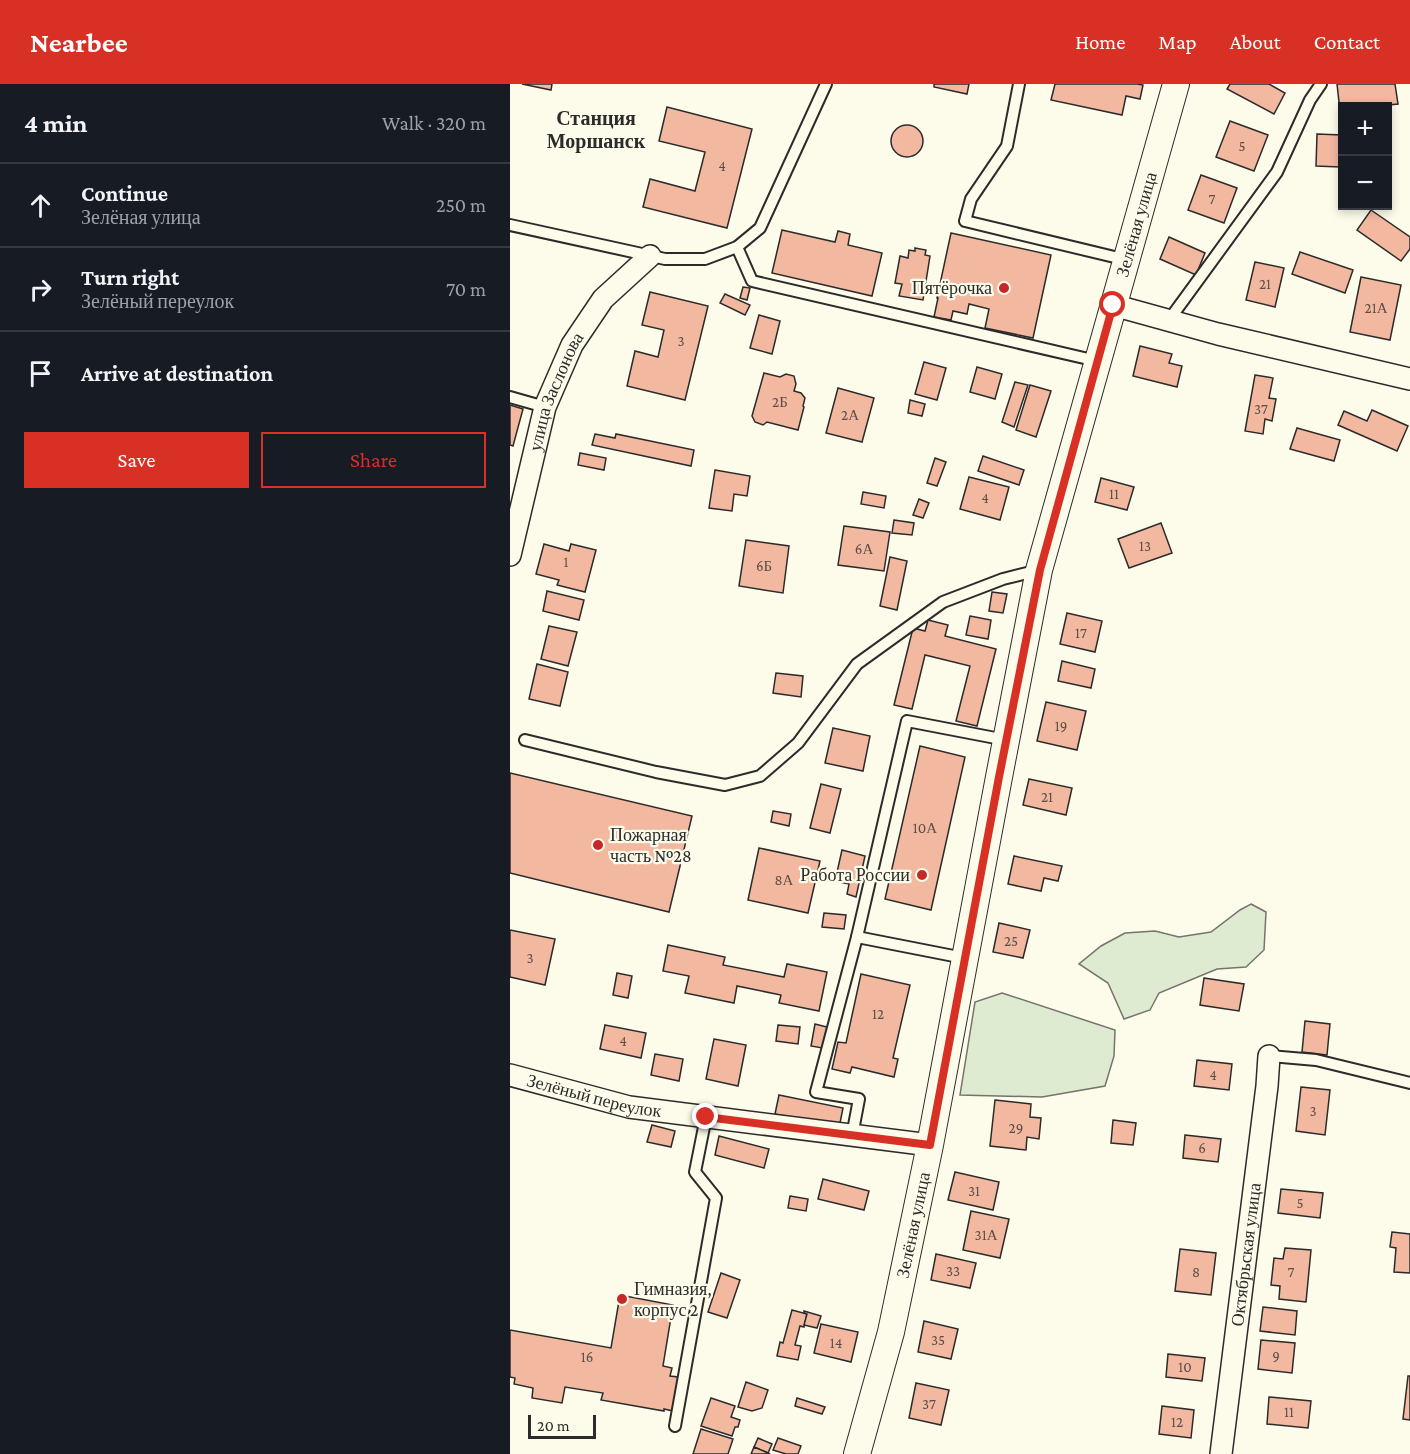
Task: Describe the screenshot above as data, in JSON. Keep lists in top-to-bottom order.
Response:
{
  "streets": {
    "street": [
      "Зелёная улица",
      "улица Заслонова",
      "Зелёный переулок",
      "Октябрьская улица"
    ]
  },
  "crossings": [
    ["Зелёная улица", "Зелёный переулок"]
  ],
  "districts": ["Станция Моршанск"],
  "places": [
    "Пятёрочка",
    "Пожарная часть №28",
    "Работа России",
    "Гимназия, корпус 2"
  ],
  "house_numbers": [
    "5",
    "4",
    "7",
    "21",
    "21А",
    "3",
    "2Б",
    "37",
    "2А",
    "11",
    "4",
    "13",
    "6А",
    "1",
    "6Б",
    "17",
    "19",
    "21",
    "10А",
    "8А",
    "25",
    "3",
    "12",
    "4",
    "4",
    "3",
    "29",
    "6",
    "31",
    "5",
    "31А",
    "33",
    "8",
    "7",
    "35",
    "14",
    "9",
    "16",
    "10",
    "37",
    "11",
    "12"
  ],
  "scale_bar": "20 m",
  "page": {
    "header": "Nearbee",
    "nav": [
      "Home",
      "Map",
      "About",
      "Contact"
    ],
    "heading": ["4 min", "Walk · 320 m"],
    "map_buttons": ["+", "−"],
    "list": [
      ["Continue", "Зелёная улица", "250 m"],
      ["Turn right", "Зелёный переулок", "70 m"],
      "Arrive at destination"
    ],
    "buttons": ["Save", "Share"],
    "scale": "20 m"
  }
}
